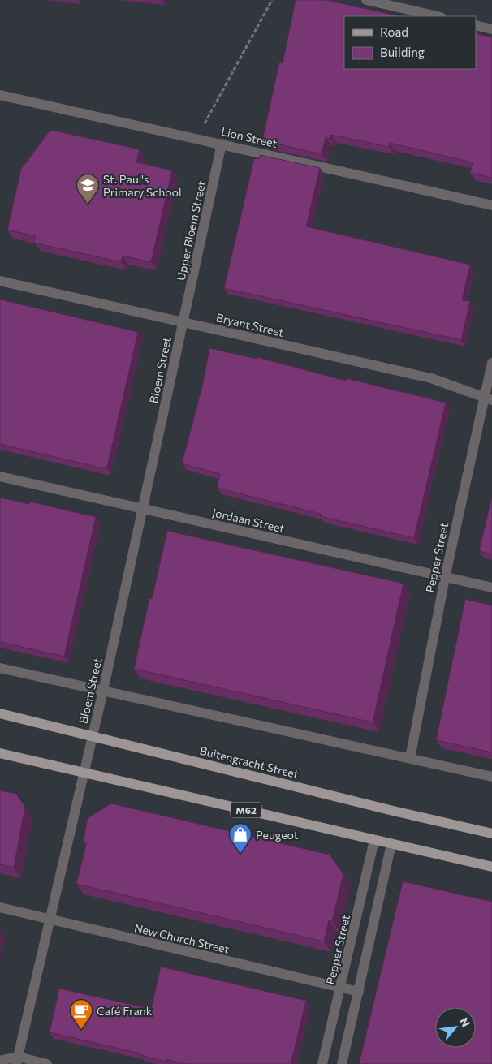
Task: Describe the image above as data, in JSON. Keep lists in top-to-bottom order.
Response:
{
  "streets": {
    "main road": ["Buitengracht Street", "M62"],
    "street": [
      "Lion Street",
      "Upper Bloem Street",
      "Bryant Street",
      "Bloem Street",
      "Jordaan Street",
      "Pepper Street",
      "New Church Street"
    ]
  },
  "crossings": [
    ["Lion Street", "Upper Bloem Street"],
    ["Upper Bloem Street", "Bryant Street"],
    ["Upper Bloem Street", "Bloem Street"],
    ["Bryant Street", "Bloem Street"],
    ["Bryant Street", "Pepper Street"],
    ["Bloem Street", "Jordaan Street"],
    ["Bloem Street", "Buitengracht Street"],
    ["Bloem Street", "M62"],
    ["Bloem Street", "New Church Street"],
    ["Jordaan Street", "Pepper Street"],
    ["Pepper Street", "M62"],
    ["Pepper Street", "New Church Street"]
  ],
  "places": {
    "school or university": ["St. Paul's Primary School"],
    "shop": ["Peugeot"],
    "cafe": ["Café Frank"]
  },
  "legend": ["Road", "Building"],
  "north": "top right"
}
